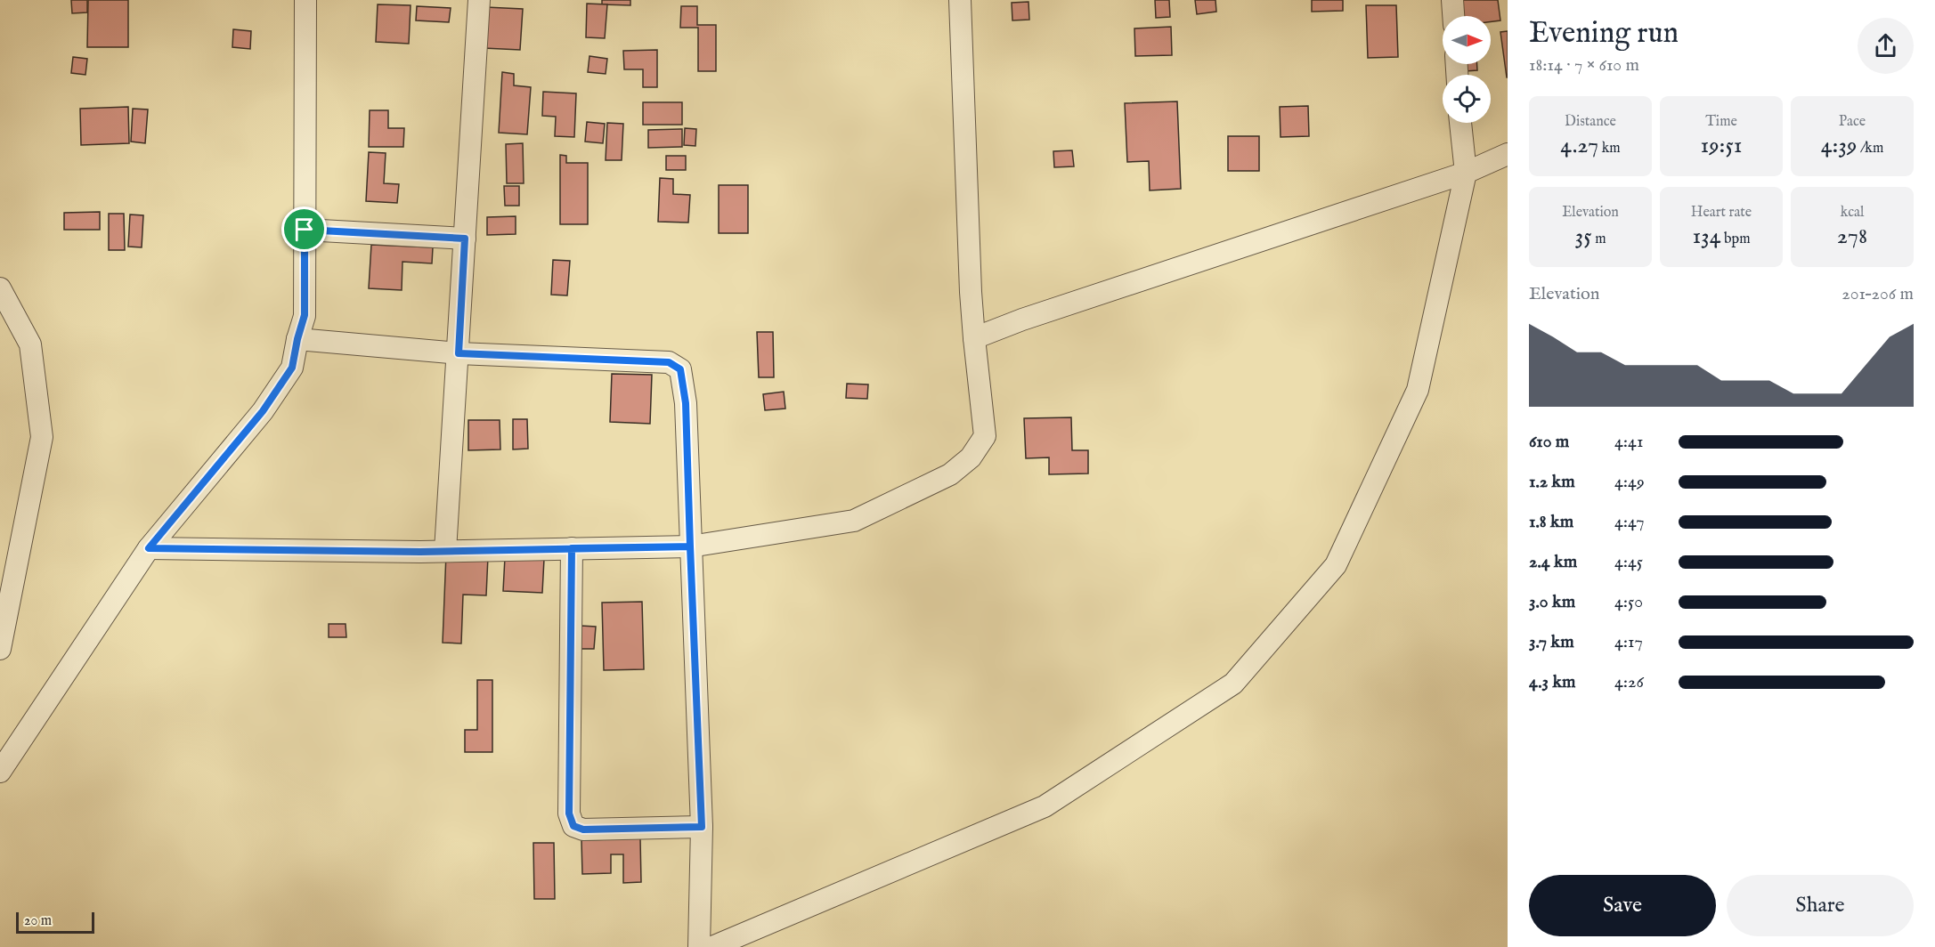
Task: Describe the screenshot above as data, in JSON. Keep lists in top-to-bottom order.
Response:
{
  "scale_bar": "20 m",
  "north": "right",
  "page": {
    "heading": ["Evening run", "18:14 · 7 × 610 m"],
    "stats": [
      ["Distance", "4.27 km"],
      ["Time", "19:51"],
      ["Pace", "4:39 /km"],
      ["Elevation", "35 m"],
      ["Heart rate", "134 bpm"],
      ["kcal", "278"]
    ],
    "chart": ["Elevation", "201–206 m"],
    "list": [
      {
        "name": "610 m",
        "note": "4:41"
      },
      {
        "name": "1.2 km",
        "note": "4:49"
      },
      {
        "name": "1.8 km",
        "note": "4:47"
      },
      {
        "name": "2.4 km",
        "note": "4:45"
      },
      {
        "name": "3.0 km",
        "note": "4:50"
      },
      {
        "name": "3.7 km",
        "note": "4:17"
      },
      {
        "name": "4.3 km",
        "note": "4:26"
      }
    ],
    "buttons": ["Save", "Share"],
    "scale": "20 m"
  }
}
